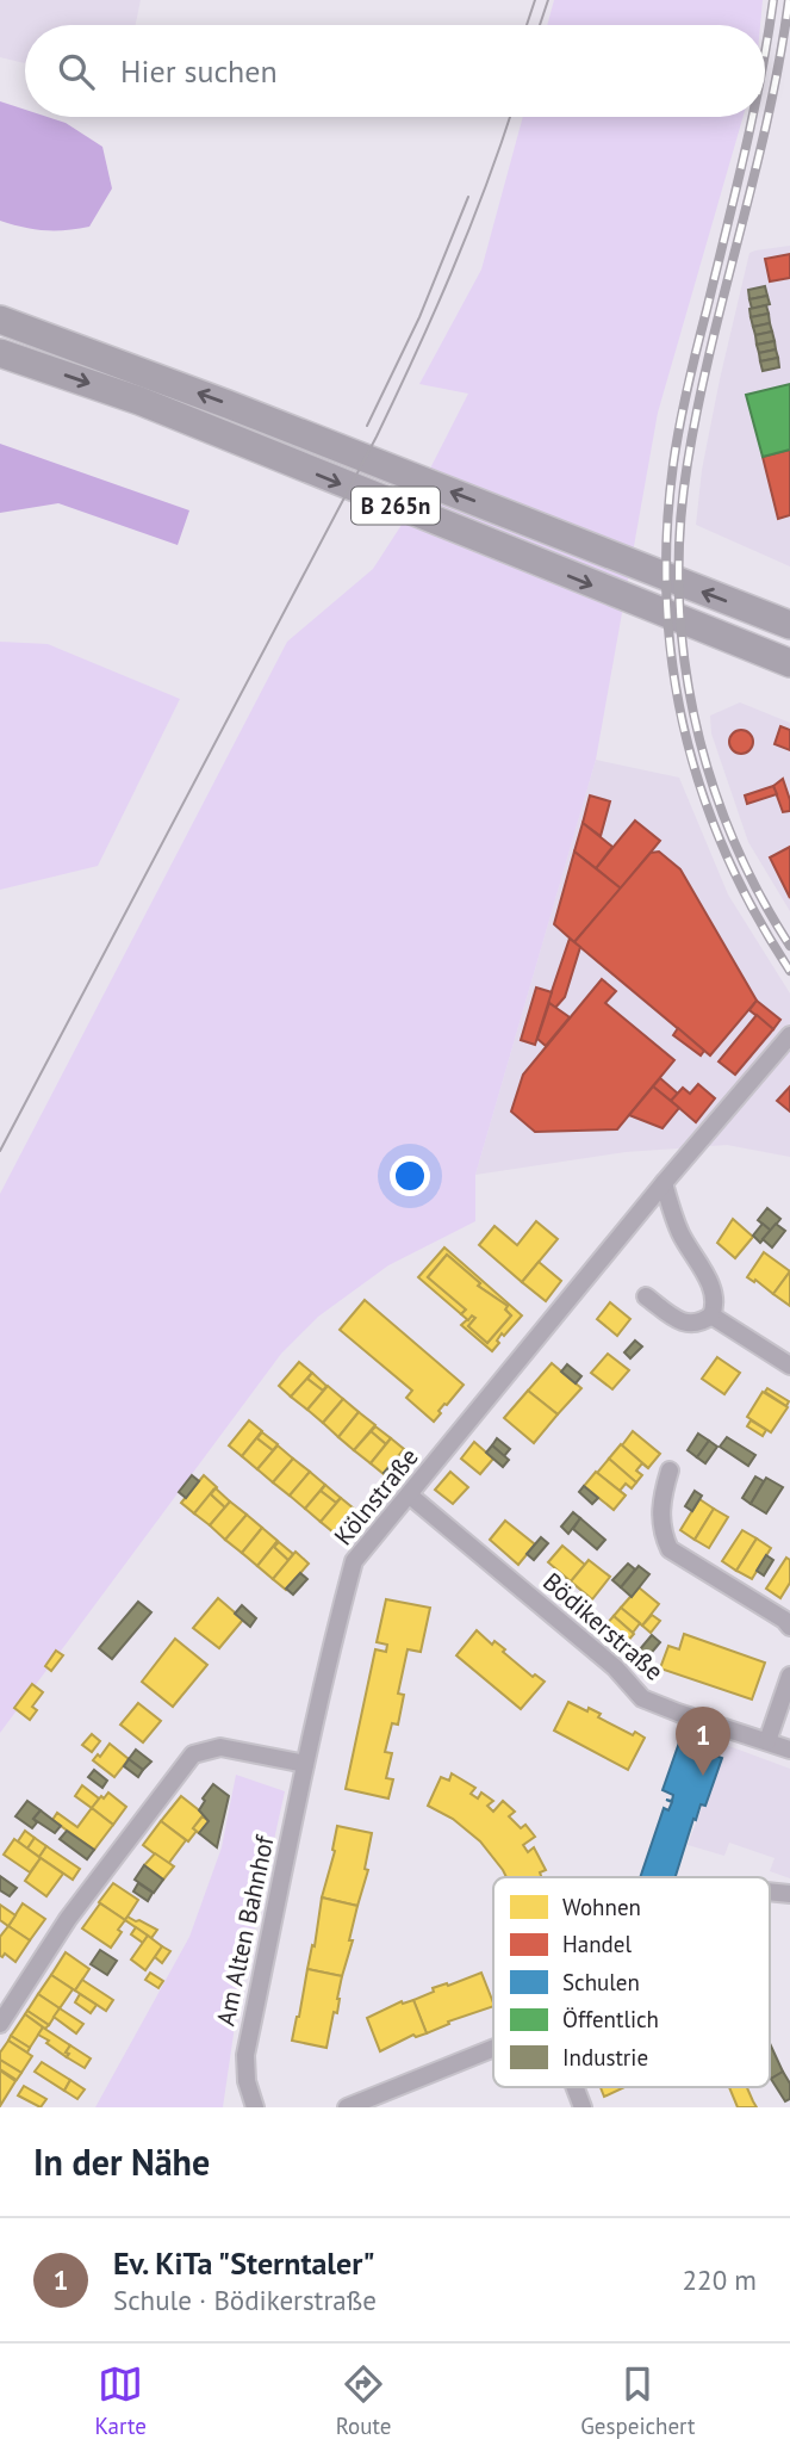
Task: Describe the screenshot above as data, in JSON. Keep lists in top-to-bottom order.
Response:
{
  "streets": {
    "main road": ["B 265n"],
    "street": ["Kölnstraße", "Bödikerstraße", "Am Alten Bahnhof"]
  },
  "crossings": [
    ["Kölnstraße", "Bödikerstraße"],
    ["Kölnstraße", "Am Alten Bahnhof"]
  ],
  "legend": [
    "Wohnen",
    "Handel",
    "Schulen",
    "Öffentlich",
    "Industrie"
  ],
  "page": {
    "search": "Hier suchen",
    "pins": "1",
    "heading": "In der Nähe",
    "list": [
      {
        "mark": "1",
        "name": "Ev. KiTa \"Sterntaler\"",
        "note": "Schule · Bödikerstraße",
        "value": "220 m"
      }
    ],
    "nav": ["Karte", "Route", "Gespeichert"]
  }
}
